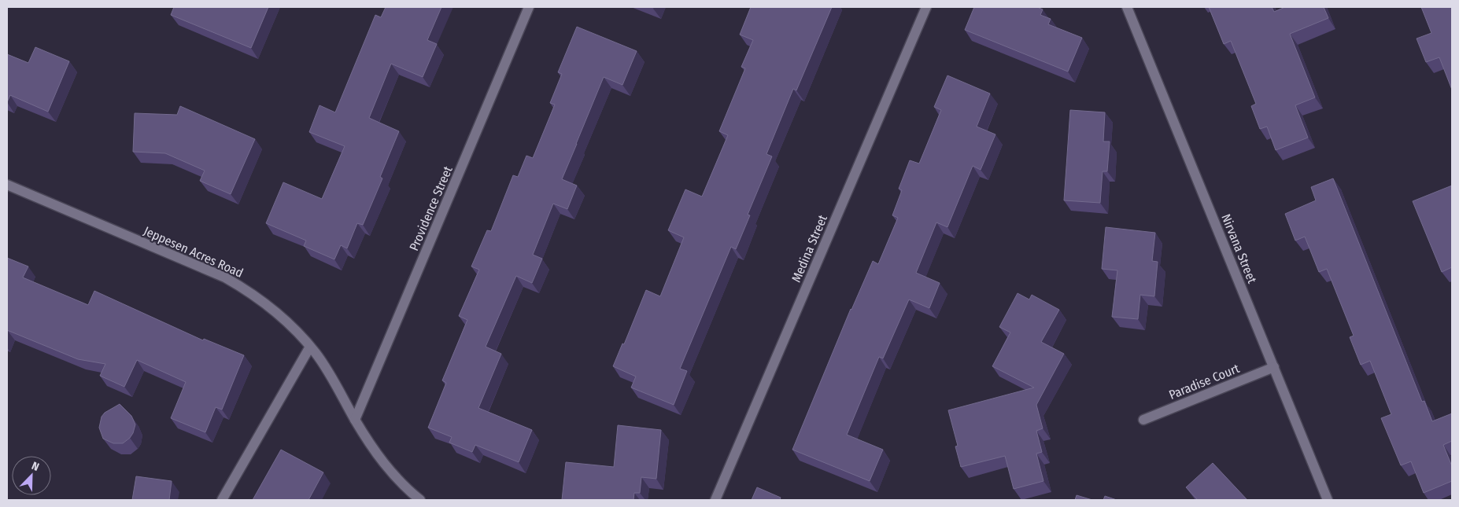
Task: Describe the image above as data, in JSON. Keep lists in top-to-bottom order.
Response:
{
  "streets": {
    "street": [
      "Providence Street",
      "Medina Street",
      "Nirvana Street",
      "Jeppesen Acres Road",
      "Paradise Court"
    ]
  },
  "crossings": [
    ["Providence Street", "Jeppesen Acres Road"],
    ["Nirvana Street", "Paradise Court"]
  ],
  "north": "top right"
}
